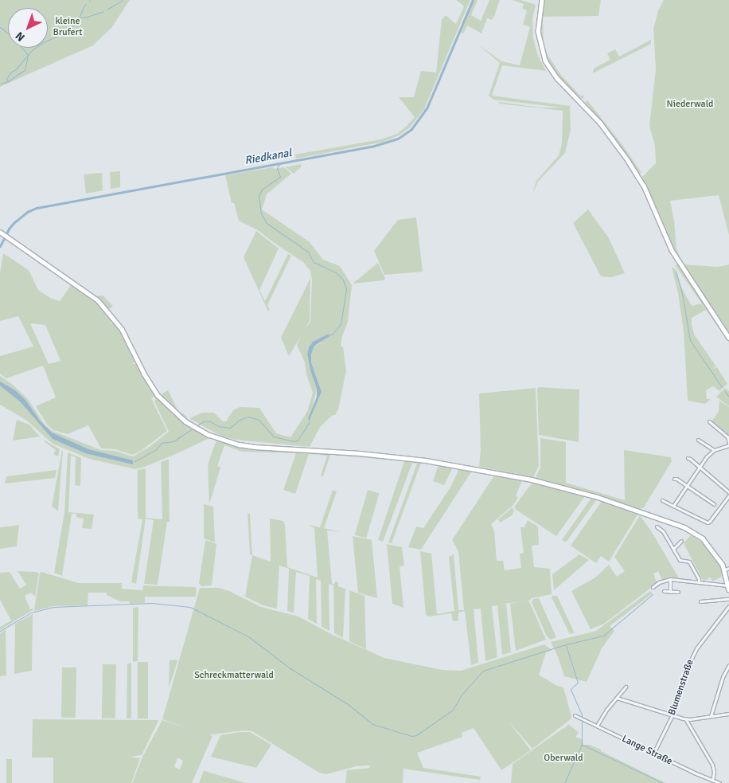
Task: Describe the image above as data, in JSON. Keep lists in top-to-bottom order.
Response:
{
  "streets": {
    "street": ["Blumenstraße", "Lange Straße"]
  },
  "crossings": [
    ["Blumenstraße", "Lange Straße"]
  ],
  "water": ["Riedkanal"],
  "parks": [
    "kleine Brufert",
    "Niederwald",
    "Schreckmatterwald",
    "Oberwald"
  ],
  "north": "bottom left"
}
